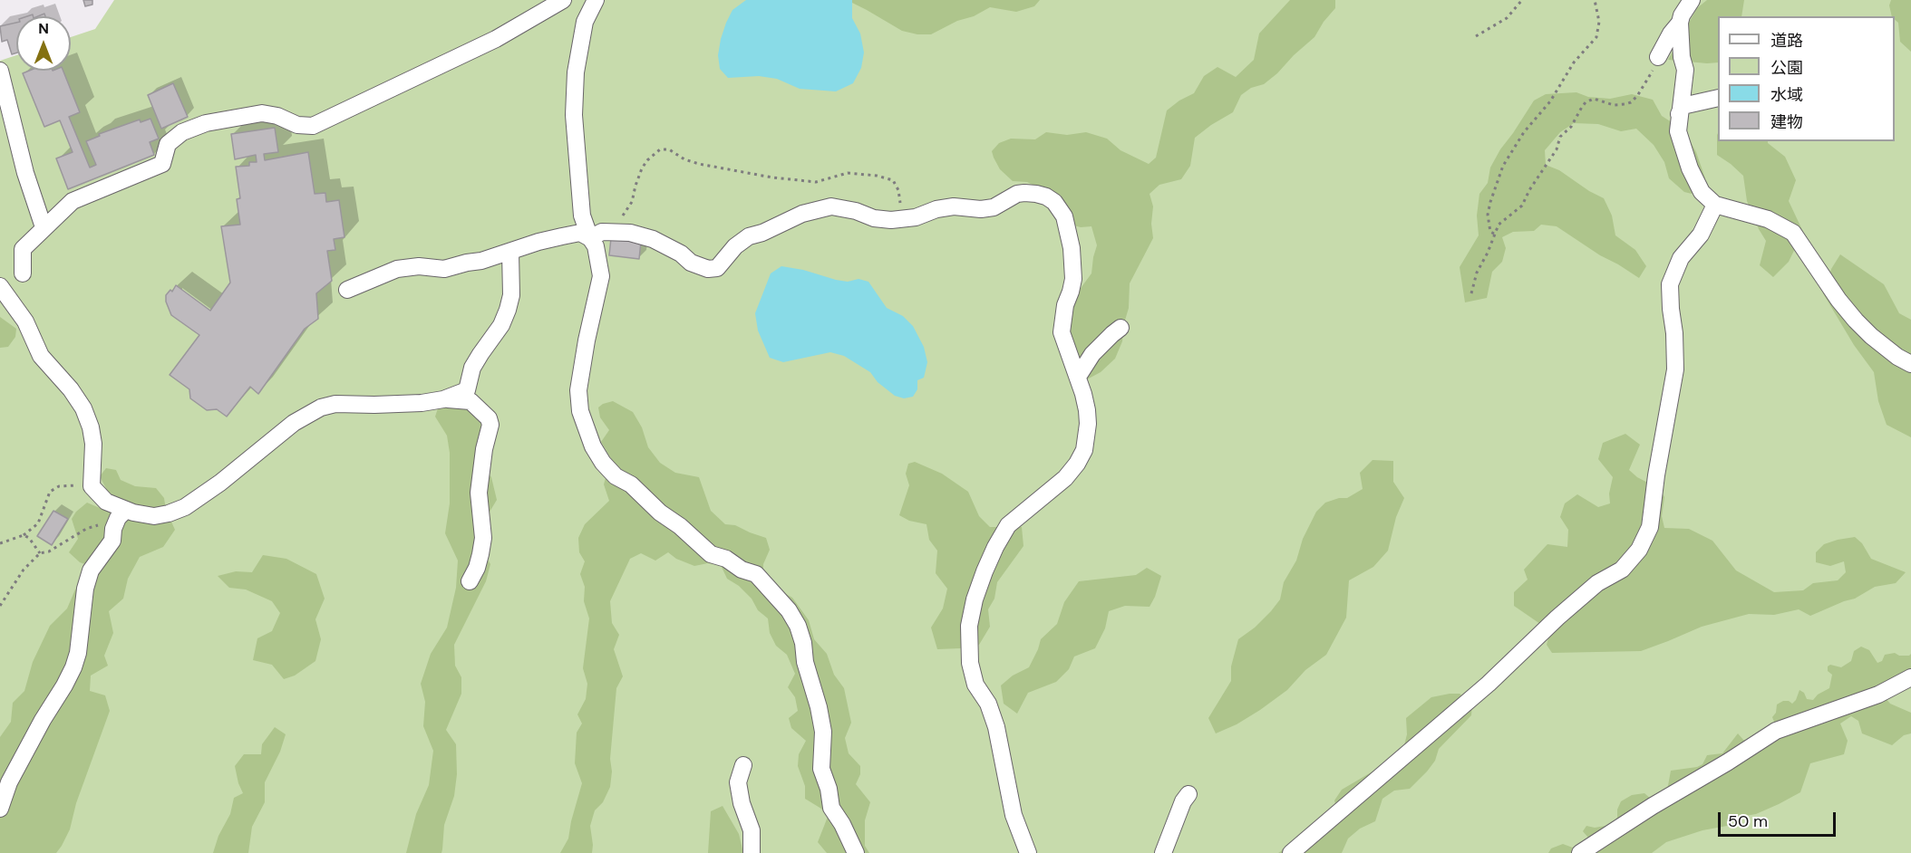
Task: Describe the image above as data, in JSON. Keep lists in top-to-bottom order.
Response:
{
  "legend": [
    "道路",
    "公園",
    "水域",
    "建物"
  ],
  "scale_bar": "50 m",
  "north": "top"
}
